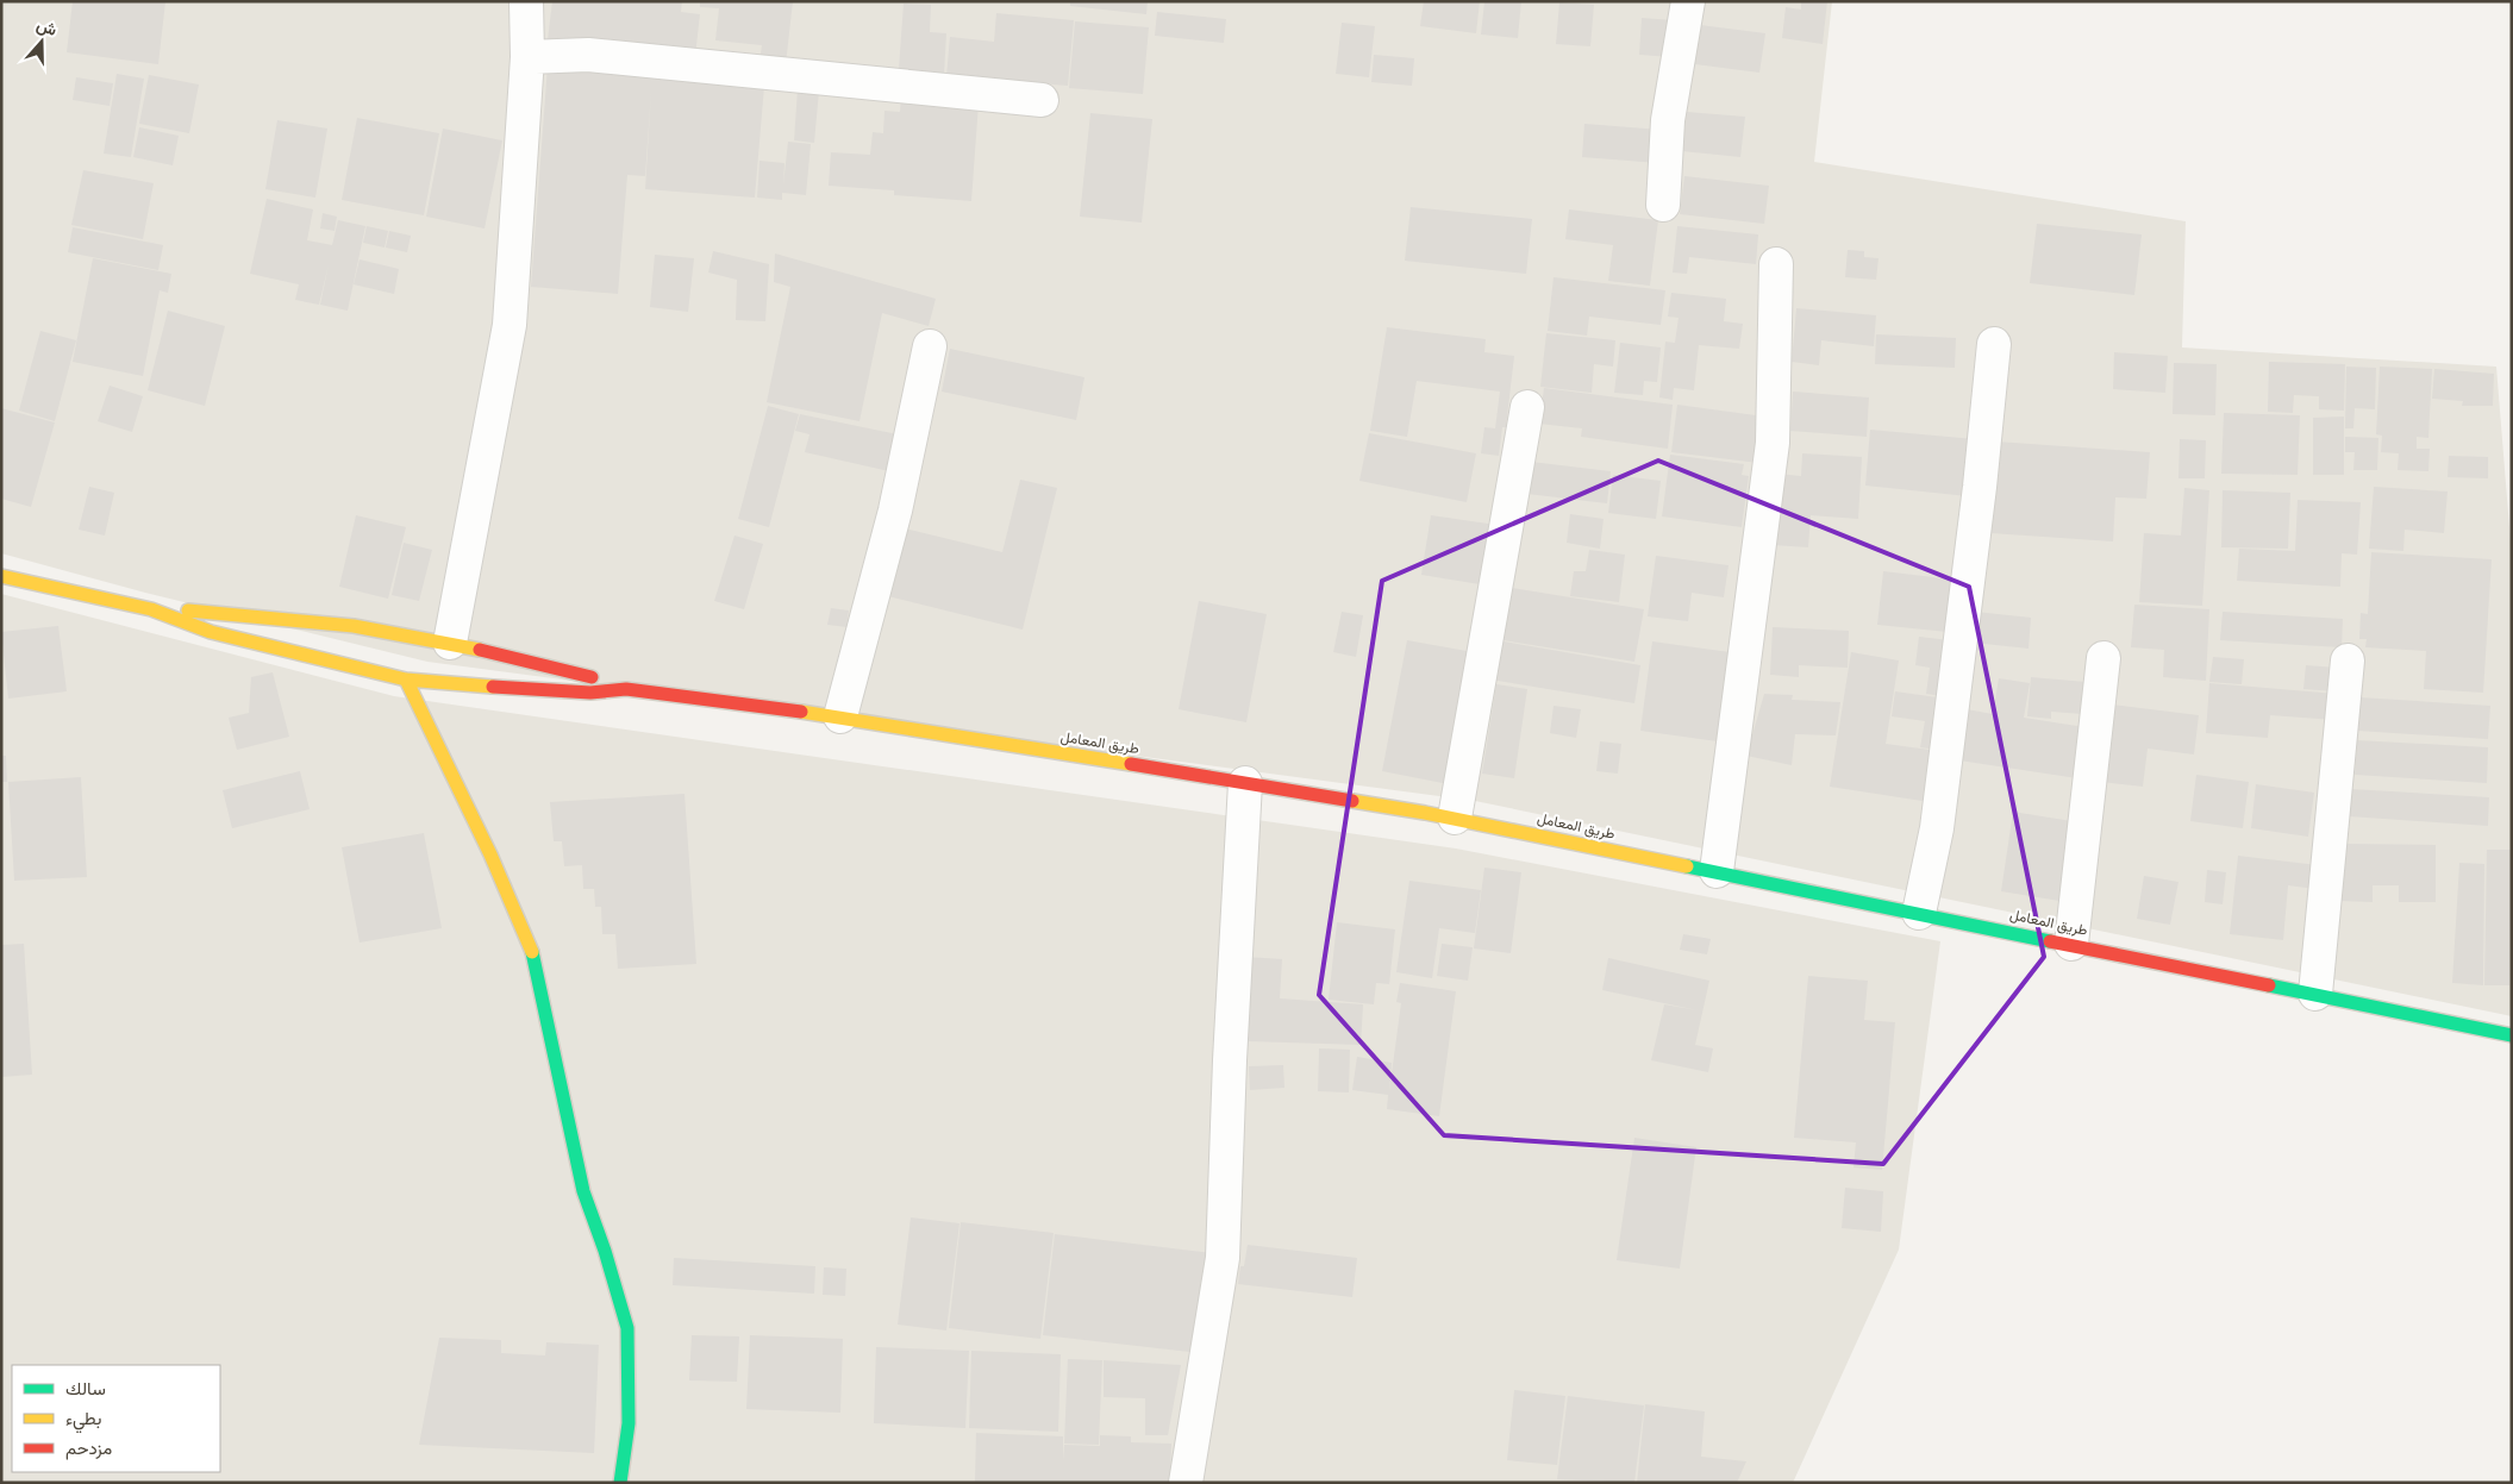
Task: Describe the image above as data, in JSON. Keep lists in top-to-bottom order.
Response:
{
  "streets": {
    "main road": ["طريق المعامل"]
  },
  "legend": ["سالك", "بطيء", "مزدحم"],
  "north": "top"
}
